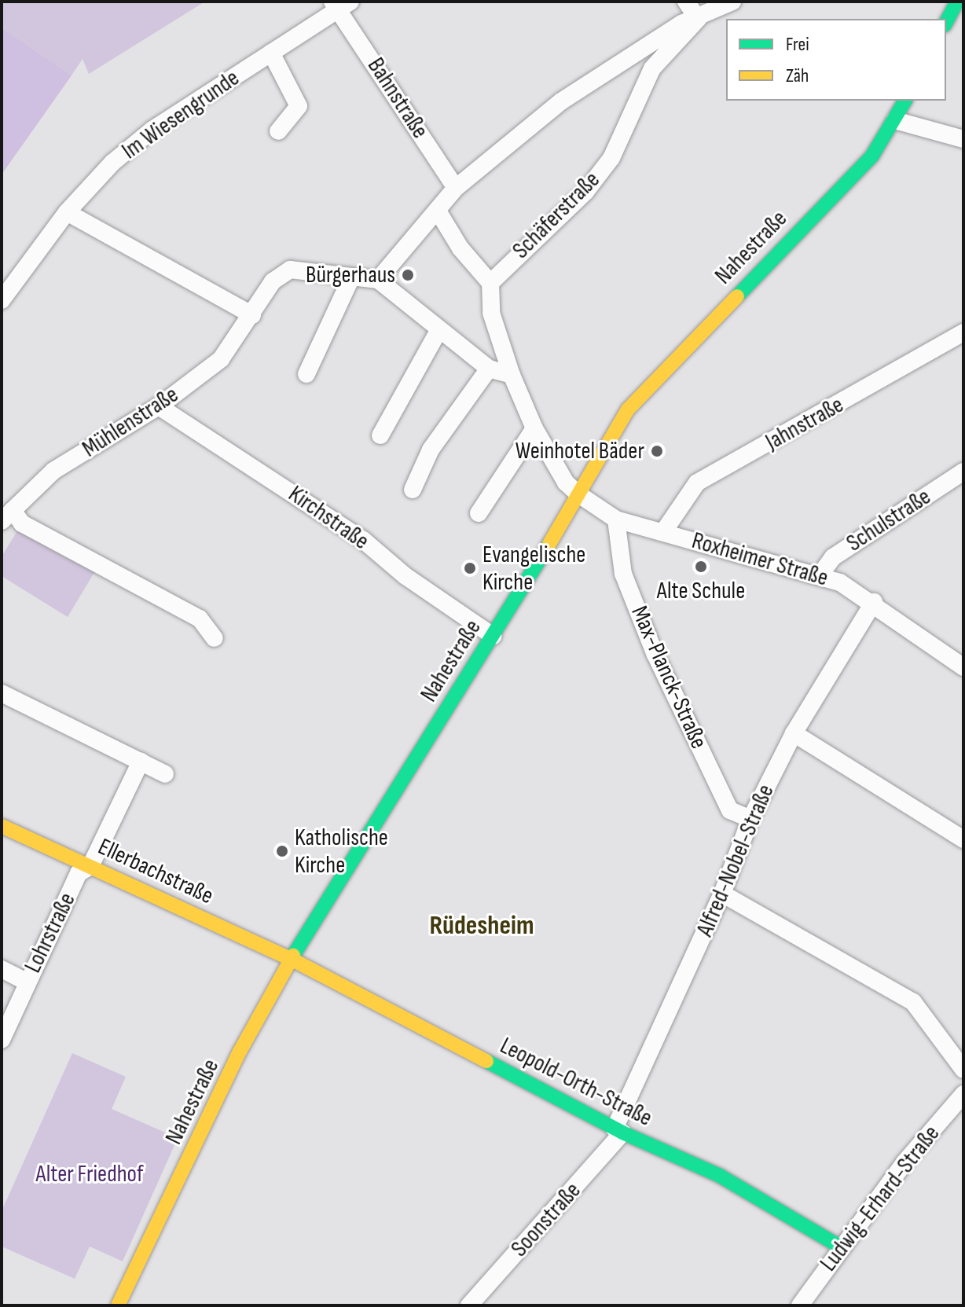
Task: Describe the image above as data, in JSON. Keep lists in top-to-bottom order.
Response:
{
  "streets": {
    "street": [
      "Bahnstraße",
      "Im Wiesengrunde",
      "Schäferstraße",
      "Nahestraße",
      "Mühlenstraße",
      "Jahnstraße",
      "Kirchstraße",
      "Schulstraße",
      "Roxheimer Straße",
      "Max-Planck-Straße",
      "Alfred-Nobel-Straße",
      "Ellerbachstraße",
      "Lohrstraße",
      "Leopold-Orth-Straße",
      "Ludwig-Erhard-Straße",
      "Soonstraße"
    ]
  },
  "crossings": [
    ["Bahnstraße", "Im Wiesengrunde"],
    ["Nahestraße", "Kirchstraße"],
    ["Nahestraße", "Roxheimer Straße"],
    ["Nahestraße", "Ellerbachstraße"],
    ["Nahestraße", "Leopold-Orth-Straße"],
    ["Mühlenstraße", "Kirchstraße"],
    ["Jahnstraße", "Roxheimer Straße"],
    ["Schulstraße", "Roxheimer Straße"],
    ["Roxheimer Straße", "Max-Planck-Straße"],
    ["Roxheimer Straße", "Alfred-Nobel-Straße"],
    ["Max-Planck-Straße", "Alfred-Nobel-Straße"],
    ["Alfred-Nobel-Straße", "Leopold-Orth-Straße"],
    ["Alfred-Nobel-Straße", "Soonstraße"],
    ["Ellerbachstraße", "Lohrstraße"],
    ["Ellerbachstraße", "Leopold-Orth-Straße"],
    ["Leopold-Orth-Straße", "Ludwig-Erhard-Straße"],
    ["Leopold-Orth-Straße", "Soonstraße"]
  ],
  "districts": ["Rüdesheim"],
  "parks": ["Alter Friedhof"],
  "places": [
    "Bürgerhaus",
    "Weinhotel Bäder",
    "Alte Schule",
    "Evangelische Kirche",
    "Katholische Kirche"
  ],
  "legend": ["Frei", "Zäh"]
}
